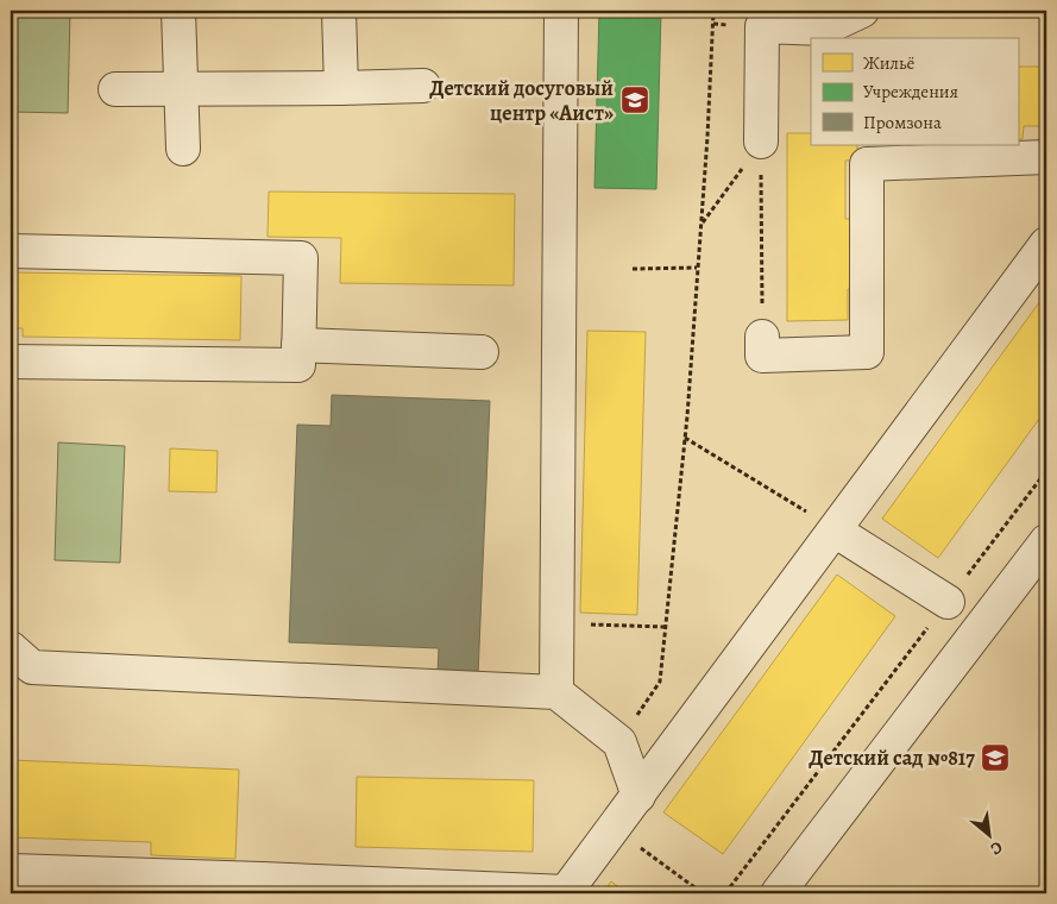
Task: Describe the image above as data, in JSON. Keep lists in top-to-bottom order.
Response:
{
  "places": {
    "school or university": ["Детский досуговый центр «Аист»", "Детский сад №817"]
  },
  "legend": ["Жильё", "Учреждения", "Промзона"],
  "north": "bottom right"
}
